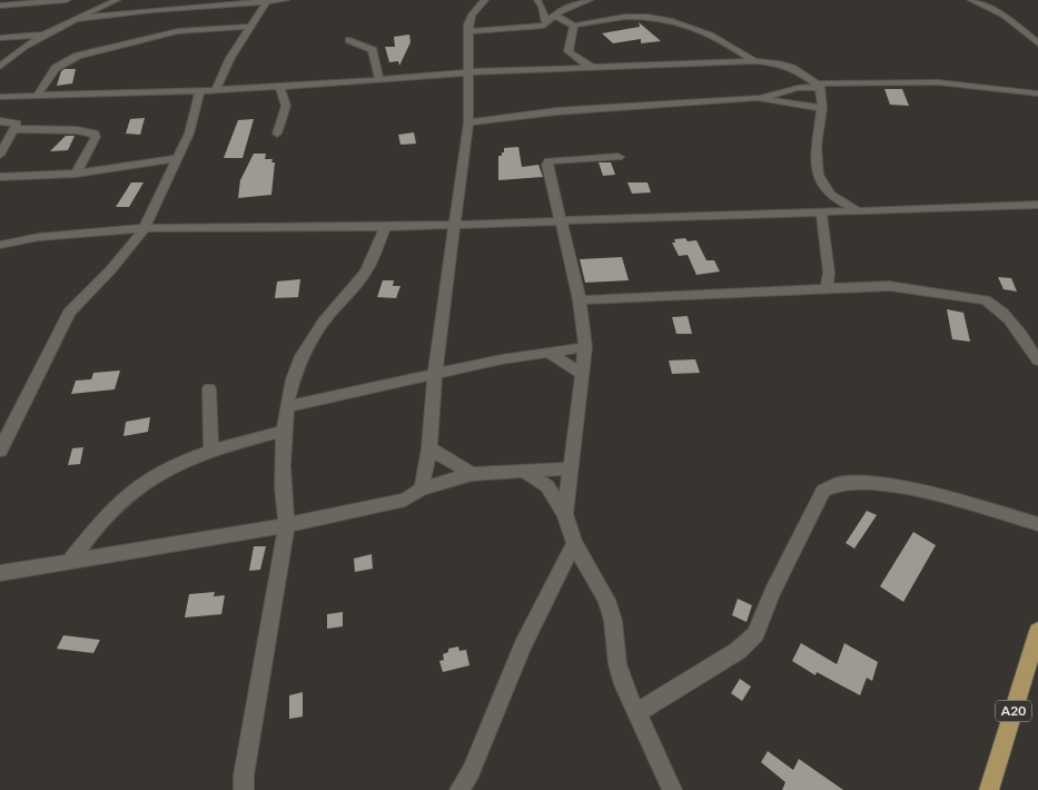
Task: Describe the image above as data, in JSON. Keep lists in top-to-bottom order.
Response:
{
  "streets": {
    "main road": ["A20"]
  }
}
